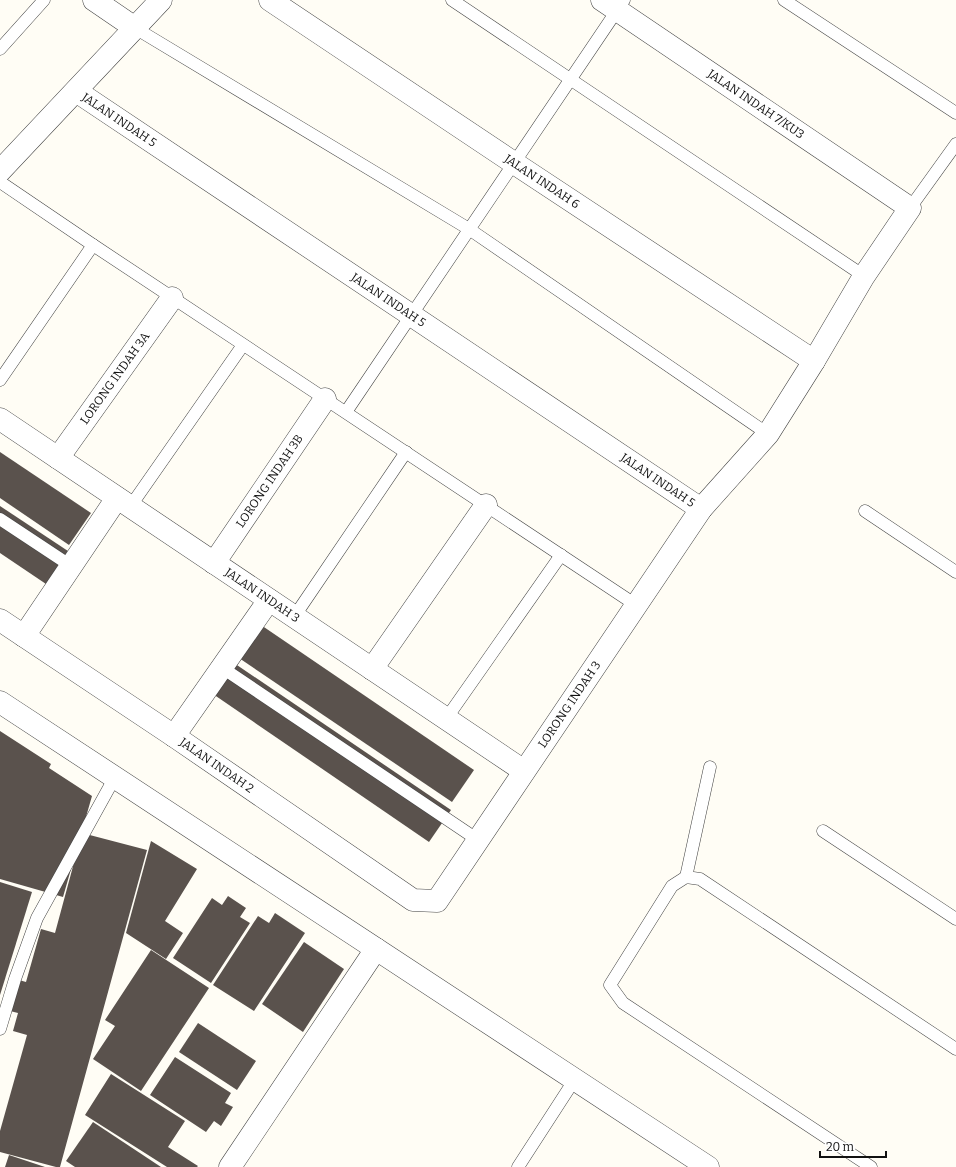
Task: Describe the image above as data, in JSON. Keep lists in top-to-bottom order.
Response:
{
  "streets": {
    "street": [
      "JALAN INDAH 7/KU3",
      "JALAN INDAH 5",
      "JALAN INDAH 6",
      "LORONG INDAH 3A",
      "LORONG INDAH 3B",
      "JALAN INDAH 3",
      "LORONG INDAH 3",
      "JALAN INDAH 2"
    ]
  },
  "crossings": [
    ["JALAN INDAH 7/KU3", "LORONG INDAH 3"],
    ["JALAN INDAH 5", "LORONG INDAH 3"],
    ["JALAN INDAH 6", "LORONG INDAH 3"],
    ["LORONG INDAH 3A", "JALAN INDAH 3"],
    ["LORONG INDAH 3B", "JALAN INDAH 3"],
    ["JALAN INDAH 3", "LORONG INDAH 3"],
    ["LORONG INDAH 3", "JALAN INDAH 2"]
  ],
  "scale_bar": "20 m"
}
